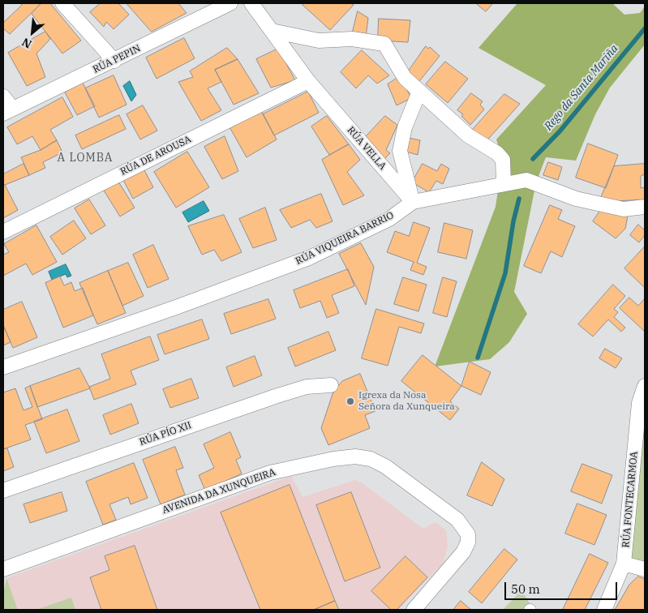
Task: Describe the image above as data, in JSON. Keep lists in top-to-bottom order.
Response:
{
  "streets": {
    "street": [
      "RÚA PEPIN",
      "RÚA VELLA",
      "RÚA DE AROUSA",
      "RÚA VIQUEIRA BARRIO",
      "RÚA PÍO XII",
      "AVENIDA DA XUNQUEIRA",
      "RÚA FONTECARMOA"
    ]
  },
  "crossings": [
    ["RÚA VELLA", "RÚA DE AROUSA"],
    ["RÚA VELLA", "RÚA VIQUEIRA BARRIO"]
  ],
  "districts": ["A LOMBA"],
  "water": ["Rego da Santa Mariña"],
  "places": ["Igrexa da Nosa Señora da Xunqueira"],
  "scale_bar": "50 m",
  "north": "bottom left"
}
